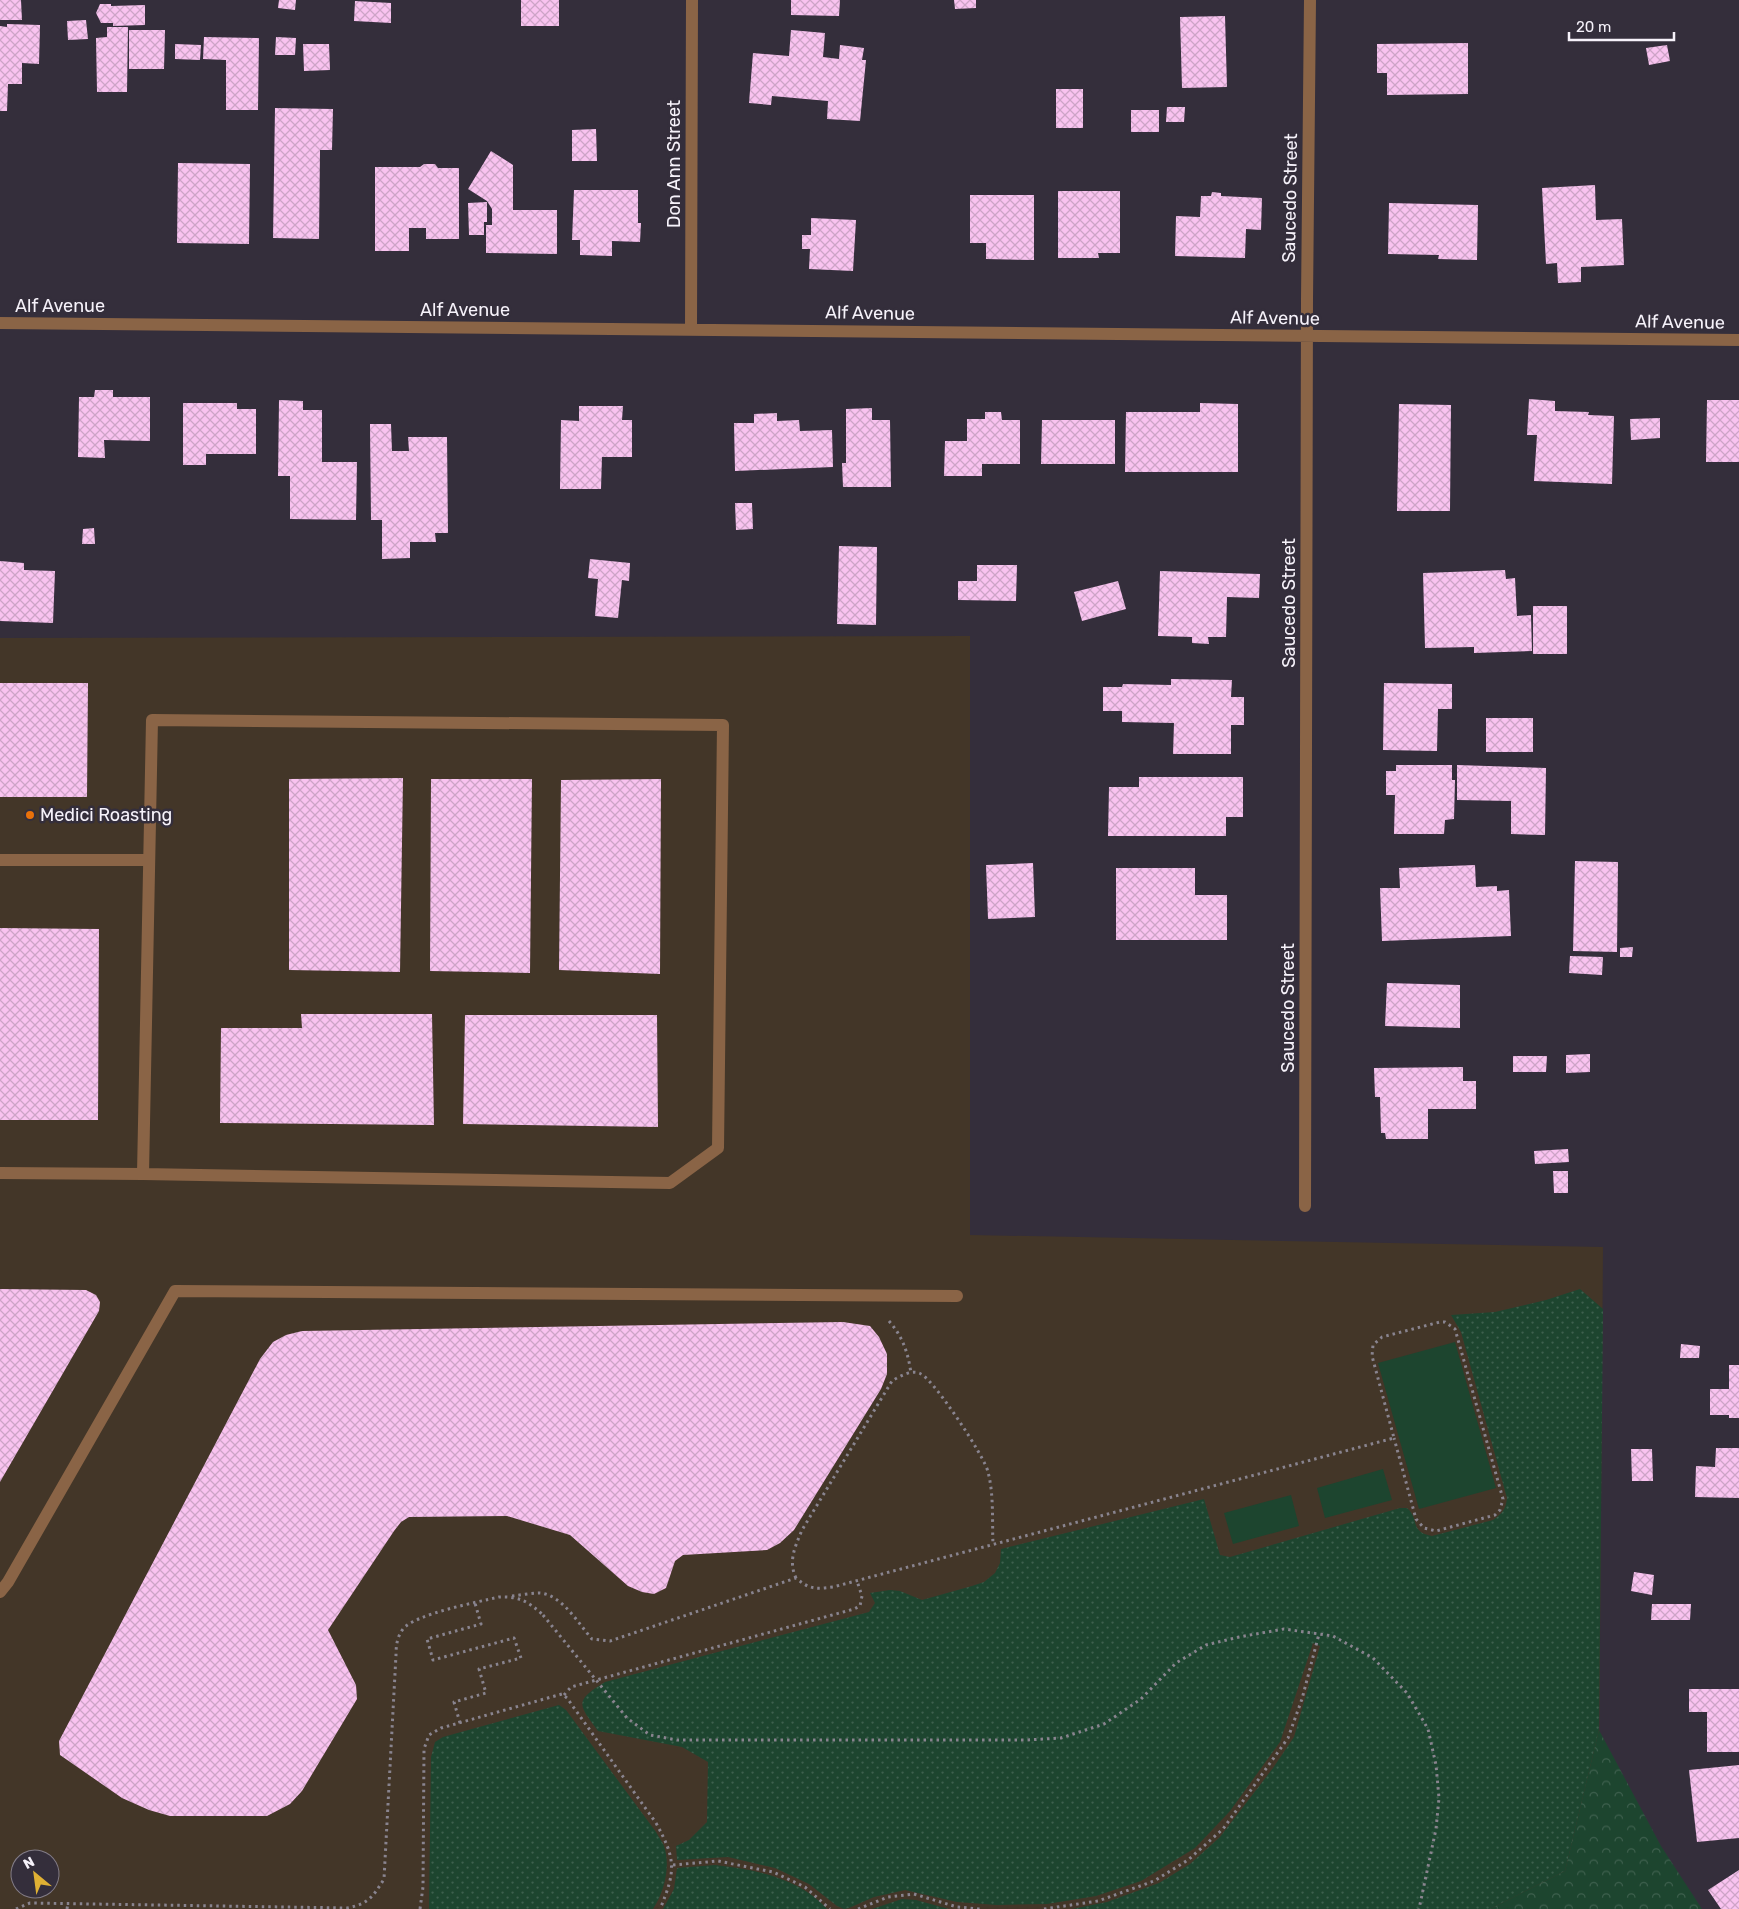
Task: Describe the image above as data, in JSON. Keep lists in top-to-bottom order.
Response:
{
  "streets": {
    "street": ["Don Ann Street", "Saucedo Street", "Alf Avenue"]
  },
  "crossings": [
    ["Don Ann Street", "Alf Avenue"],
    ["Saucedo Street", "Alf Avenue"]
  ],
  "places": ["Medici Roasting"],
  "scale_bar": "20 m",
  "north": "top left"
}
